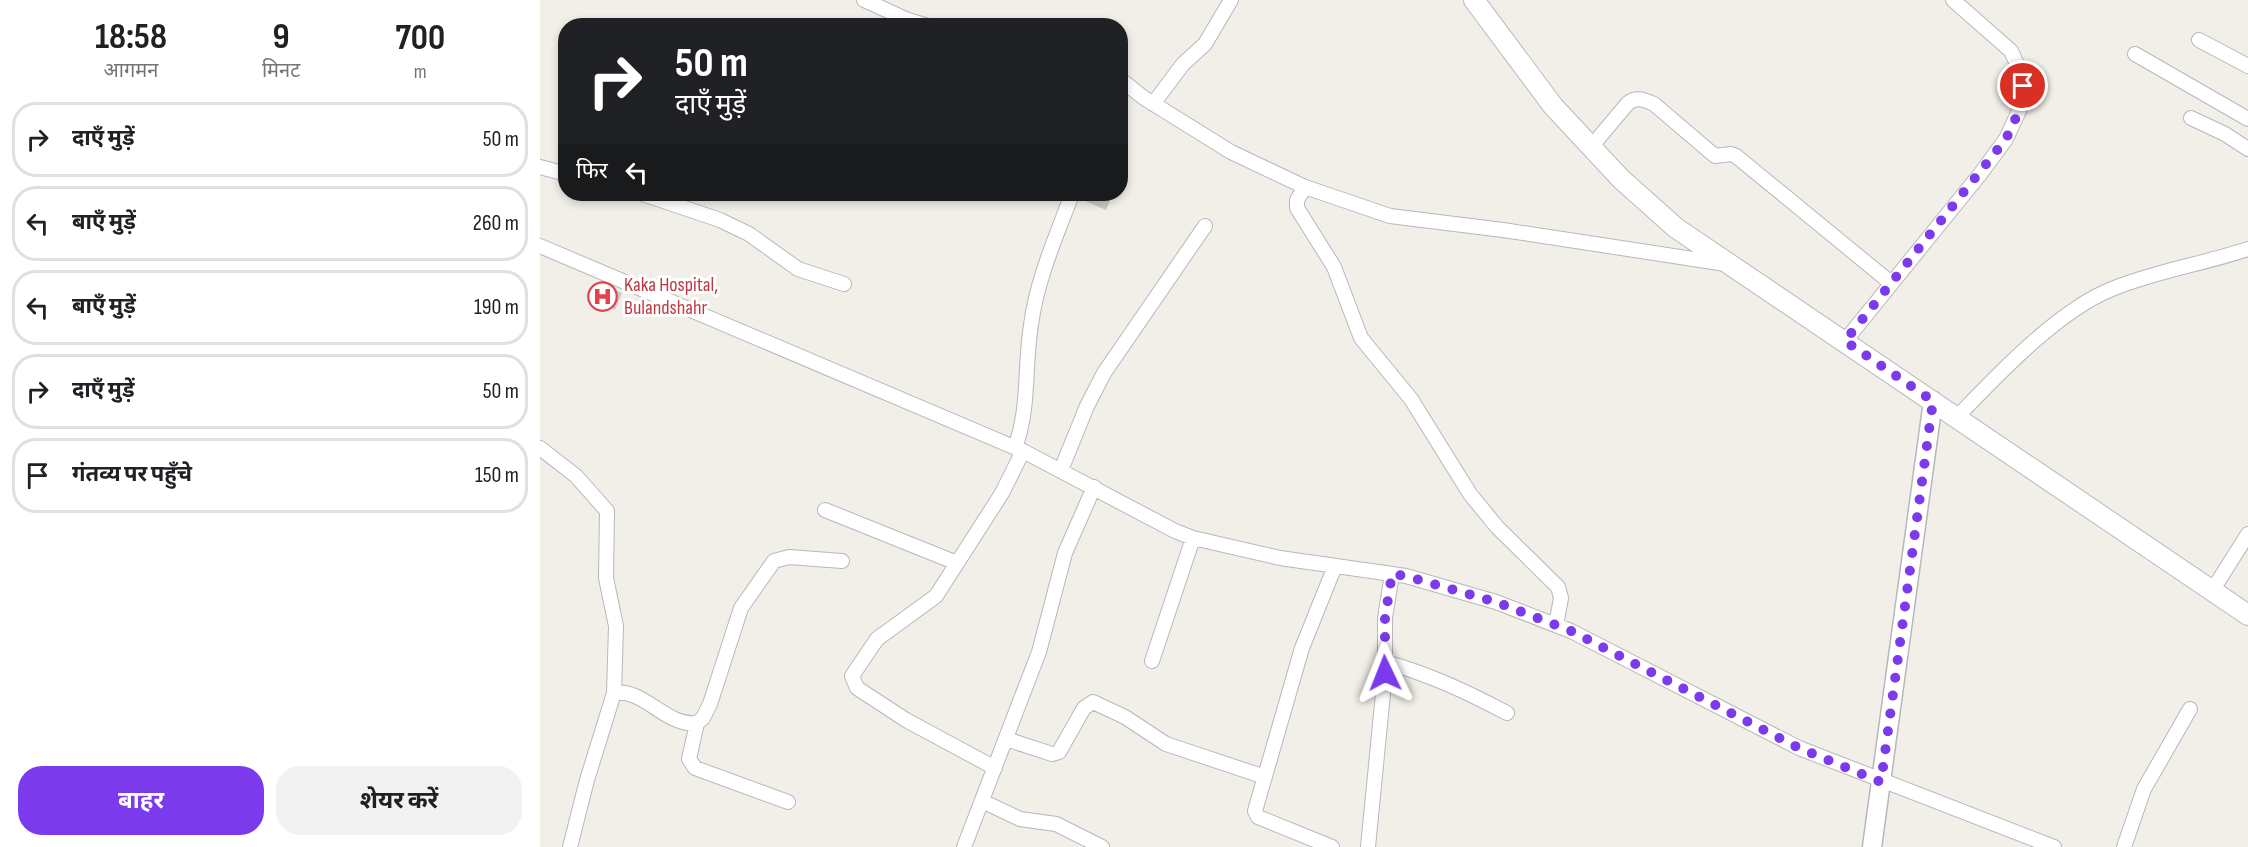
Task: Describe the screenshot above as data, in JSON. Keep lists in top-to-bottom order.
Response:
{
  "places": {
    "hospital": ["Kaka Hospital, Bulandshahr"]
  },
  "page": {
    "eta": [
      "18:58",
      "आगमन",
      "9",
      "मिनट",
      "700",
      "m"
    ],
    "turn": ["50 m", "दाएँ मुड़ें"],
    "list": [
      {
        "name": "दाएँ मुड़ें",
        "value": "50 m"
      },
      {
        "name": "बाएँ मुड़ें",
        "value": "260 m"
      },
      {
        "name": "बाएँ मुड़ें",
        "value": "190 m"
      },
      {
        "name": "दाएँ मुड़ें",
        "value": "50 m"
      },
      {
        "name": "गंतव्य पर पहुँचे",
        "value": "150 m"
      }
    ],
    "then": "फिर",
    "buttons": ["बाहर", "शेयर करें"]
  }
}
